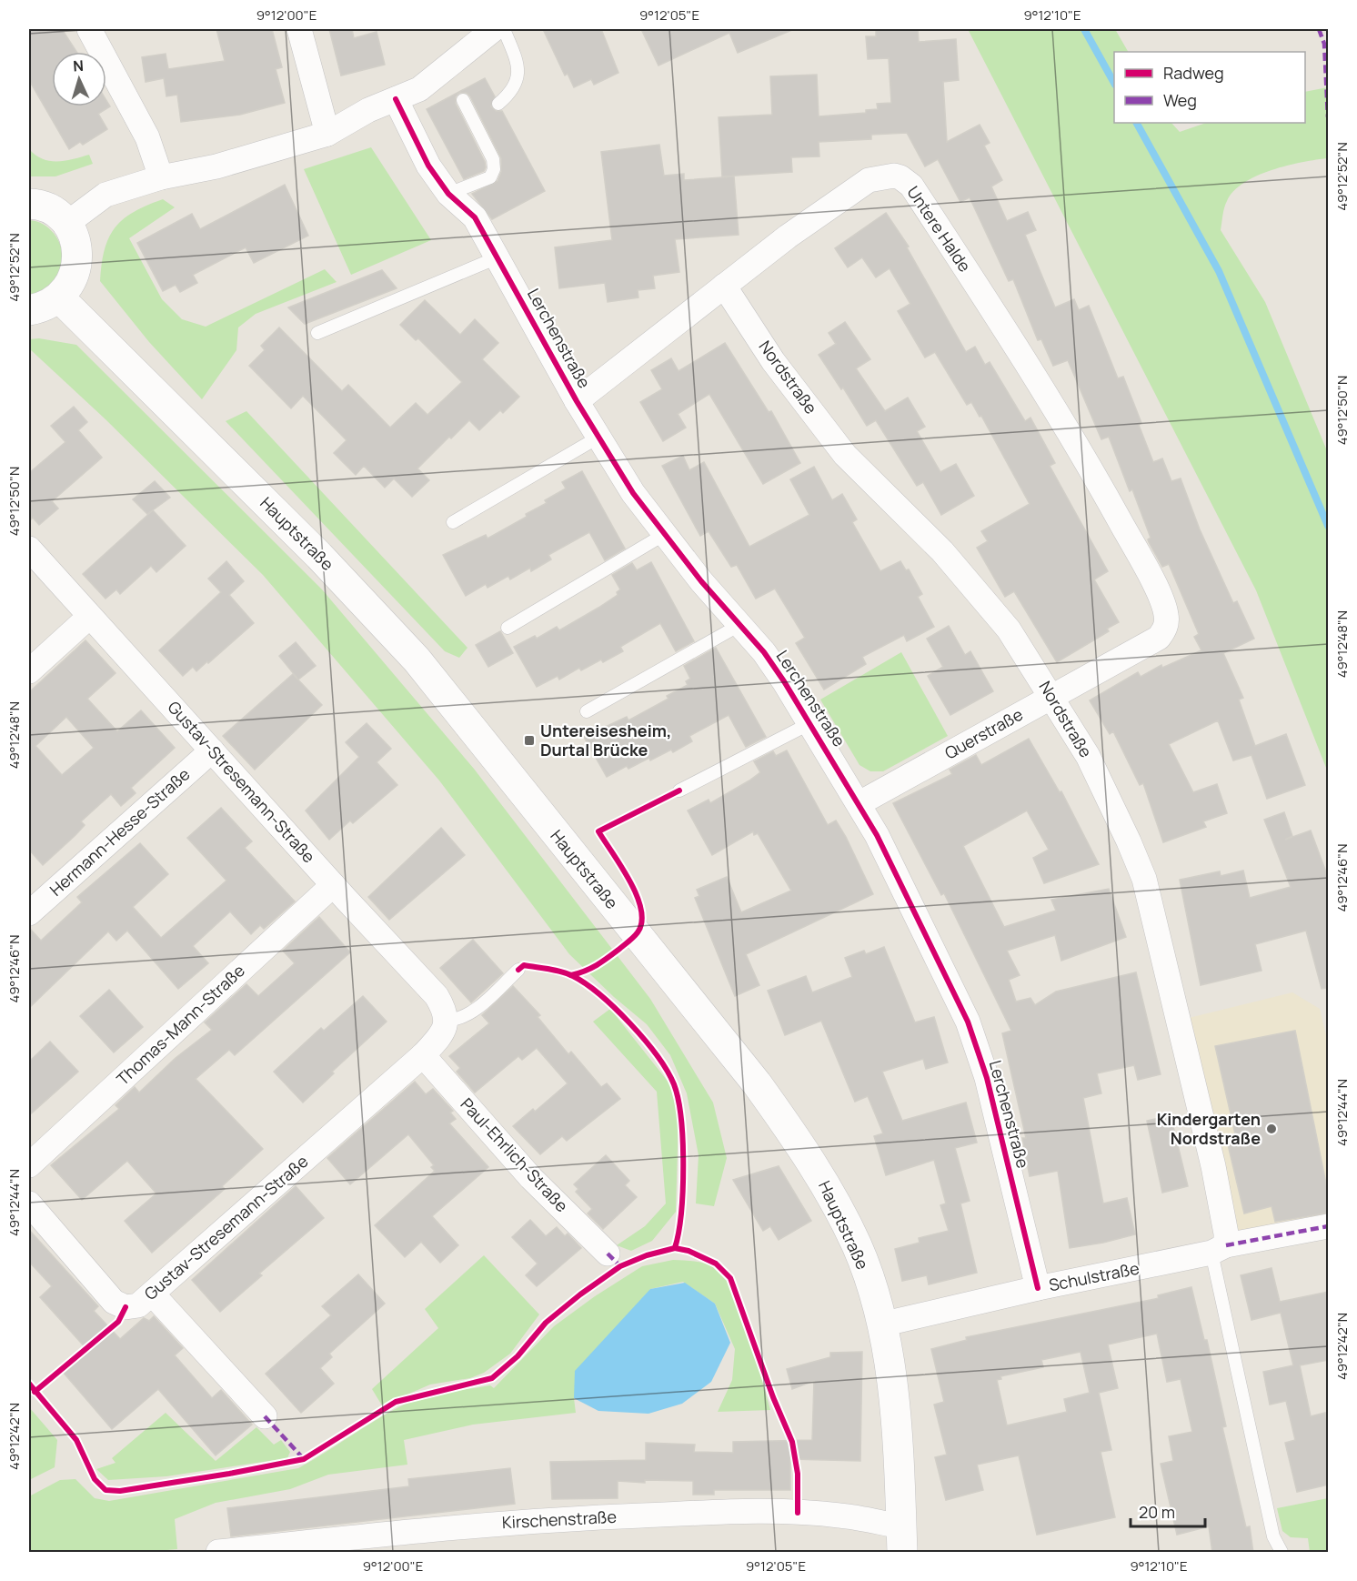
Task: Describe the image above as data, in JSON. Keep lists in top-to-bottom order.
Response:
{
  "streets": {
    "main road": ["Hauptstraße"],
    "street": [
      "Untere Halde",
      "Lerchenstraße",
      "Nordstraße",
      "Querstraße",
      "Gustav-Stresemann-Straße",
      "Hermann-Hesse-Straße",
      "Thomas-Mann-Straße",
      "Paul-Ehrlich-Straße",
      "Schulstraße",
      "Kirschenstraße"
    ]
  },
  "crossings": [
    ["Untere Halde", "Lerchenstraße"],
    ["Untere Halde", "Nordstraße"],
    ["Untere Halde", "Querstraße"],
    ["Lerchenstraße", "Querstraße"],
    ["Lerchenstraße", "Schulstraße"],
    ["Nordstraße", "Querstraße"],
    ["Nordstraße", "Schulstraße"],
    ["Hauptstraße", "Schulstraße"],
    ["Hauptstraße", "Kirschenstraße"],
    ["Gustav-Stresemann-Straße", "Hermann-Hesse-Straße"],
    ["Gustav-Stresemann-Straße", "Thomas-Mann-Straße"],
    ["Gustav-Stresemann-Straße", "Paul-Ehrlich-Straße"]
  ],
  "places": {
    "transit": ["Untereisesheim, Durtal Brücke"],
    "other": ["Kindergarten Nordstraße"]
  },
  "legend": ["Radweg", "Weg"],
  "scale_bar": "20 m",
  "north": "top",
  "coordinates": [
    "9°12'00\"E",
    "9°12'05\"E",
    "9°12'10\"E",
    "49°12'52\"N",
    "49°12'50\"N",
    "49°12'48\"N",
    "49°12'46\"N",
    "49°12'44\"N",
    "49°12'42\"N"
  ]
}
